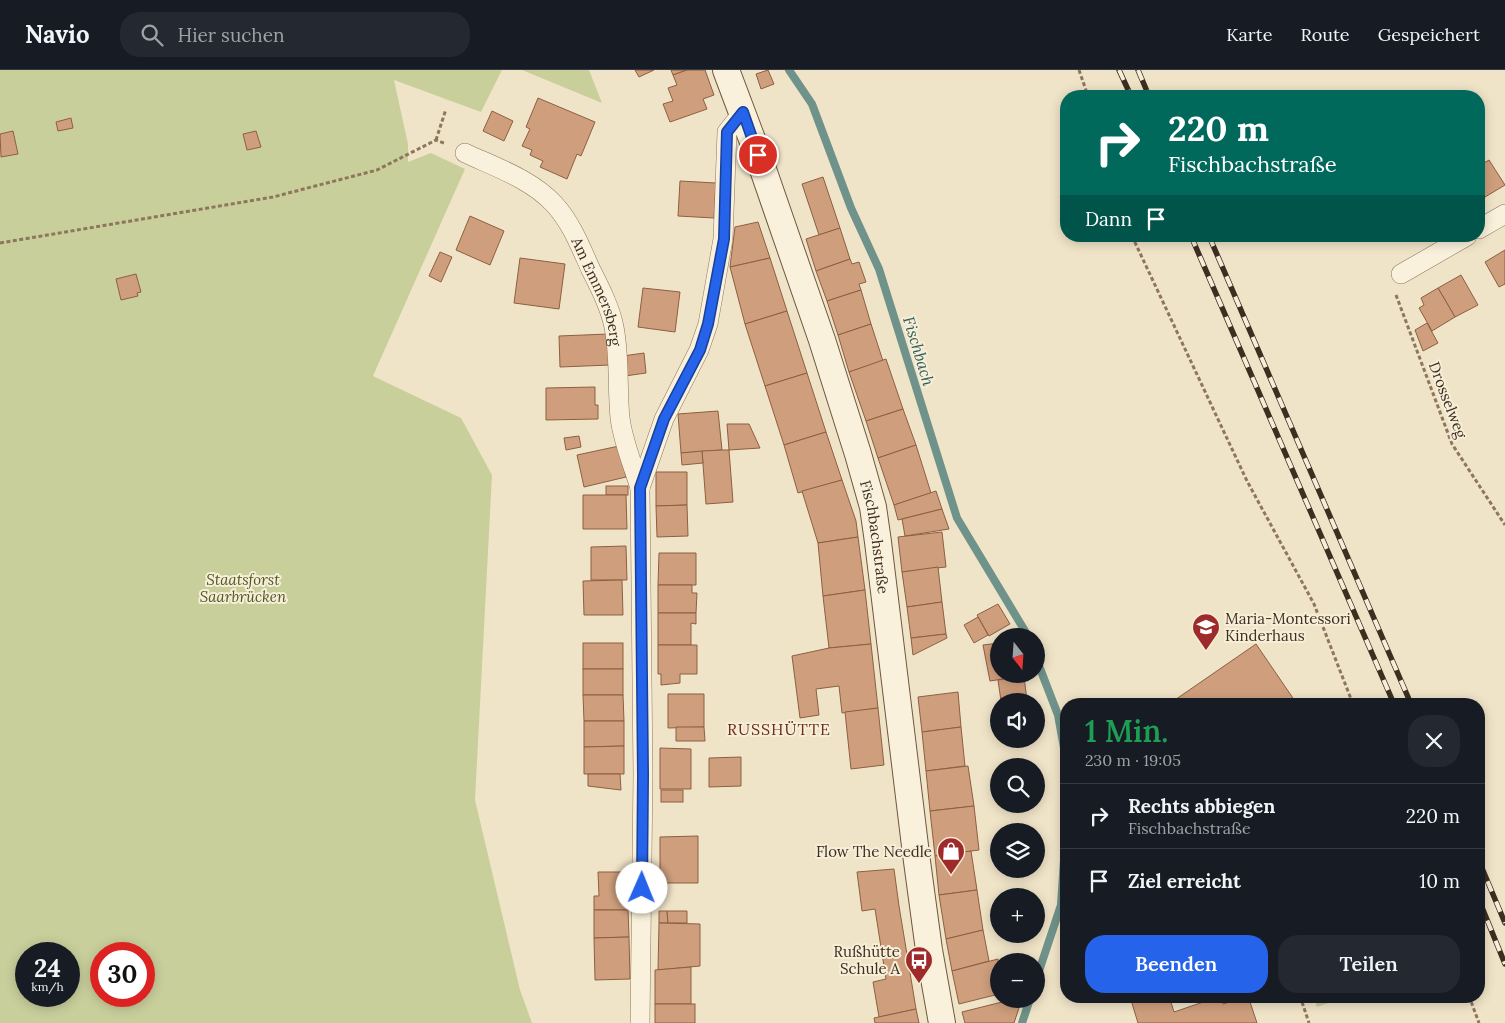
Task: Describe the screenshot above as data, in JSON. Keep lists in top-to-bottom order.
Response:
{
  "streets": {
    "main road": ["Fischbachstraße"],
    "street": ["Am Emmersberg"],
    "path": ["Drosselweg"]
  },
  "crossings": [
    ["Am Emmersberg", "Fischbachstraße"]
  ],
  "districts": ["RUSSHÜTTE"],
  "water": ["Fischbach"],
  "parks": ["Staatsforst Saarbrücken"],
  "places": {
    "school or university": ["Maria-Montessori Kinderhaus"],
    "shop": ["Flow The Needle"],
    "bus stop": ["Rußhütte Schule A"]
  },
  "north": "bottom",
  "page": {
    "header": "Navio",
    "search": "Hier suchen",
    "nav": ["Karte", "Route", "Gespeichert"],
    "turn": ["220 m", "Fischbachstraße"],
    "then": "Dann",
    "map_buttons": ["+", "−"],
    "heading": ["1 Min.", "230 m · 19:05"],
    "list": [
      {
        "name": "Rechts abbiegen",
        "note": "Fischbachstraße",
        "value": "220 m"
      },
      {
        "name": "Ziel erreicht",
        "value": "10 m"
      }
    ],
    "buttons": ["Beenden", "Teilen"],
    "speed": "24 km/h",
    "limit": "30"
  }
}
